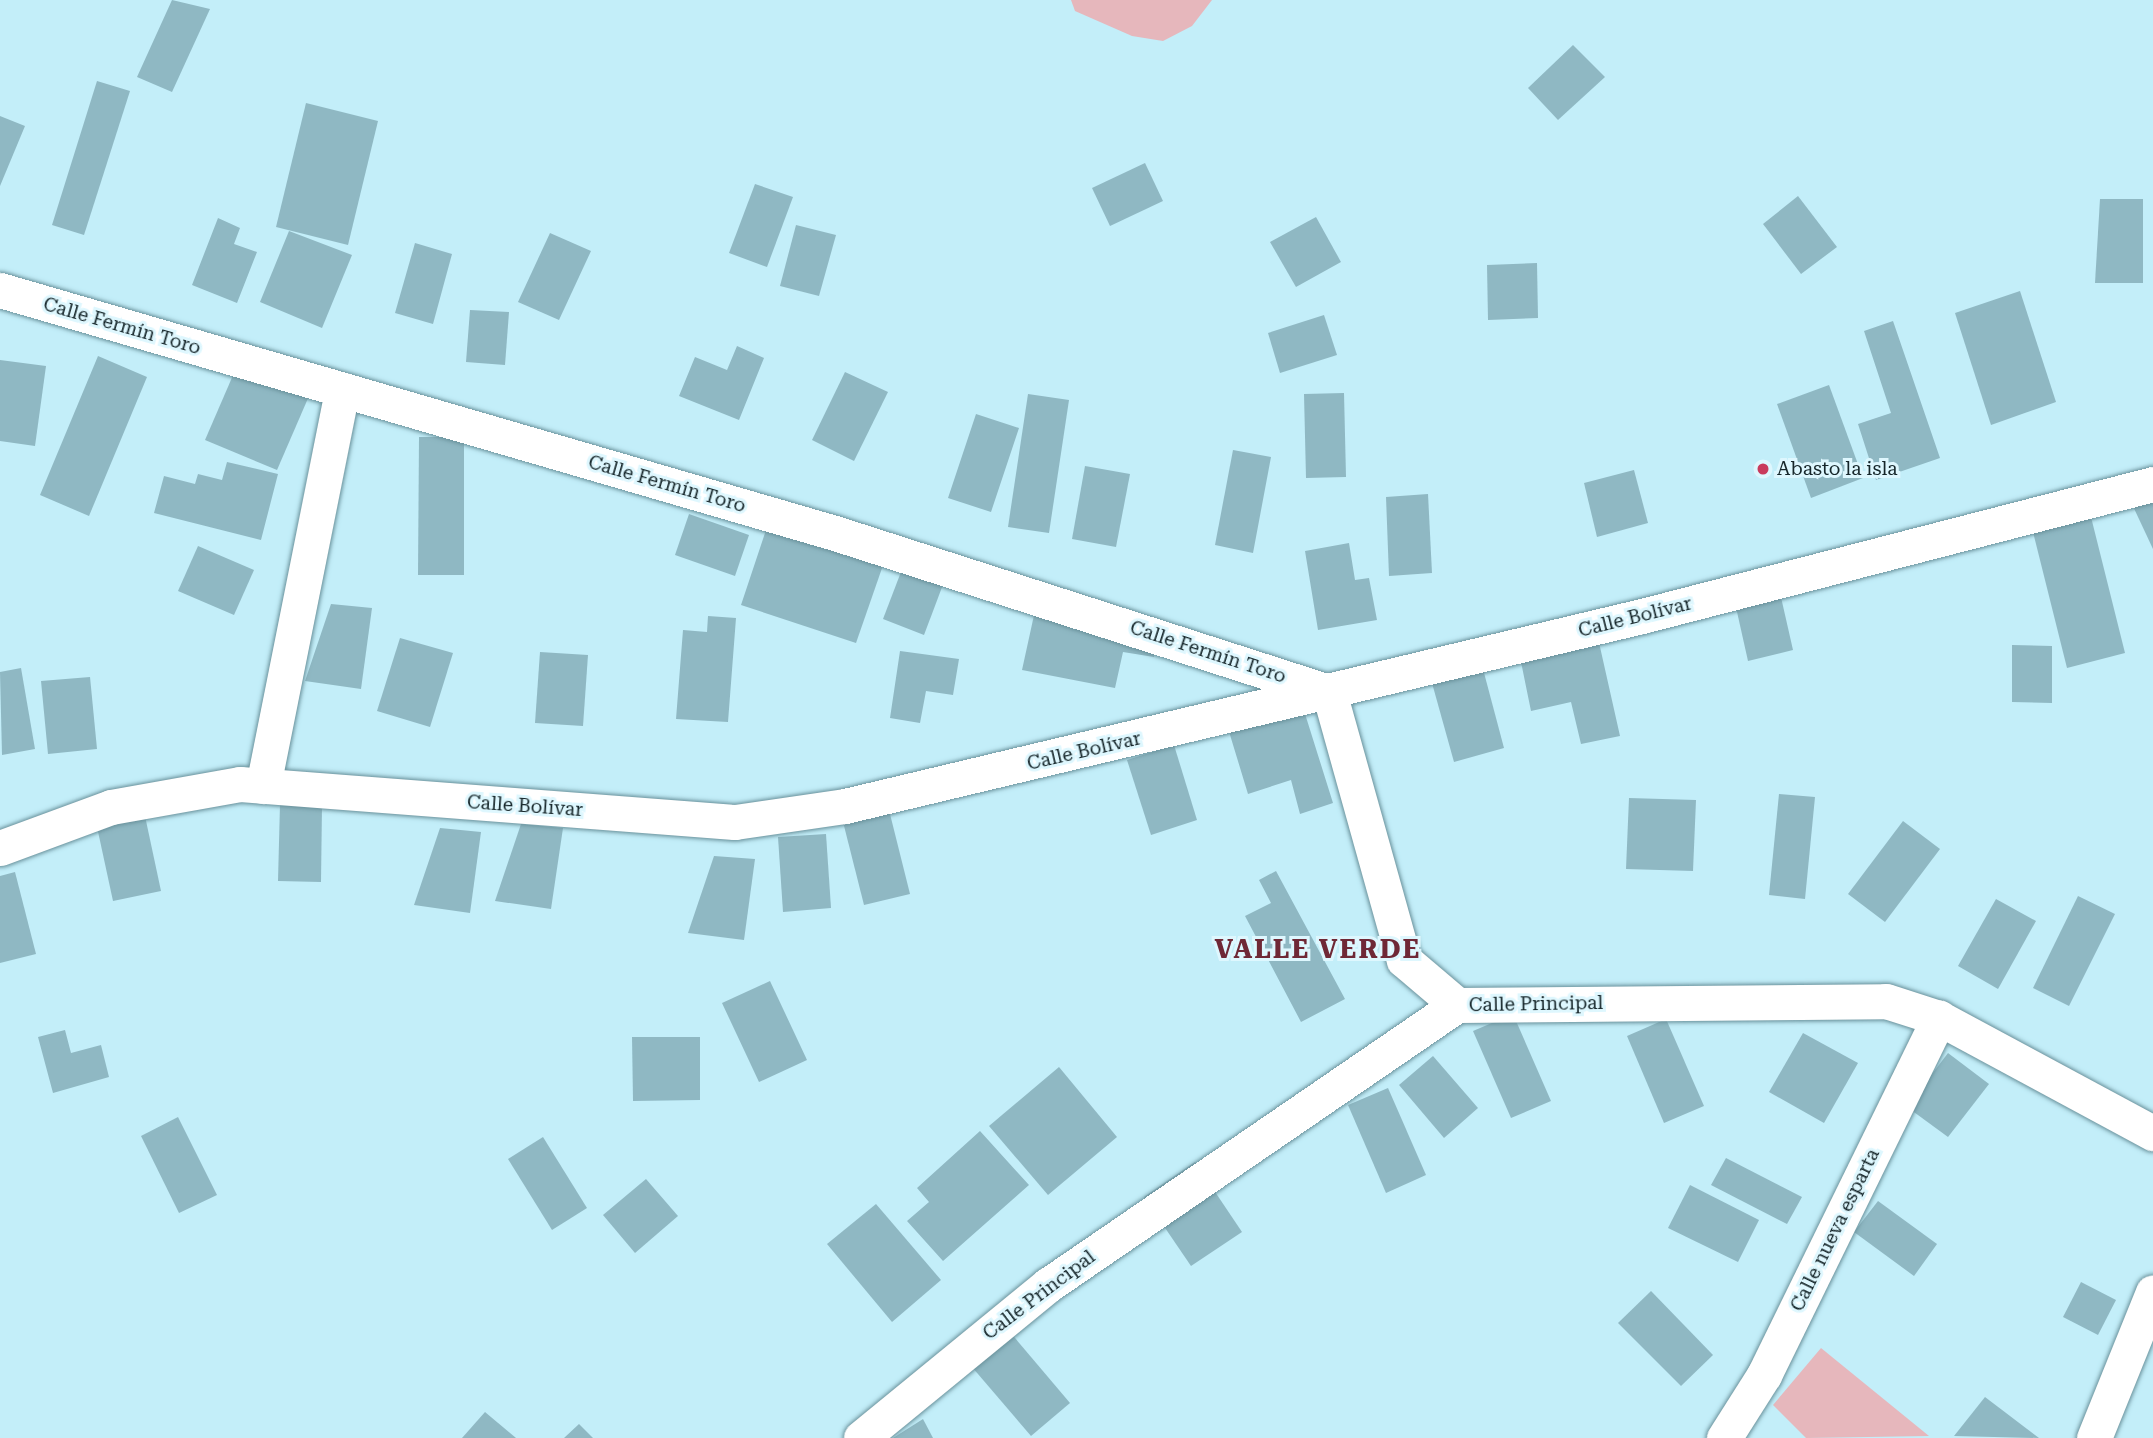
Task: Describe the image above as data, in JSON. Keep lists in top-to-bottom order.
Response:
{
  "streets": {
    "street": [
      "Calle Fermín Toro",
      "Calle Bolívar",
      "Calle Principal",
      "Calle nueva esparta"
    ]
  },
  "crossings": [
    ["Calle Fermín Toro", "Calle Bolívar"],
    ["Calle Principal", "Calle nueva esparta"]
  ],
  "districts": ["VALLE VERDE"],
  "places": ["Abasto la isla"]
}
